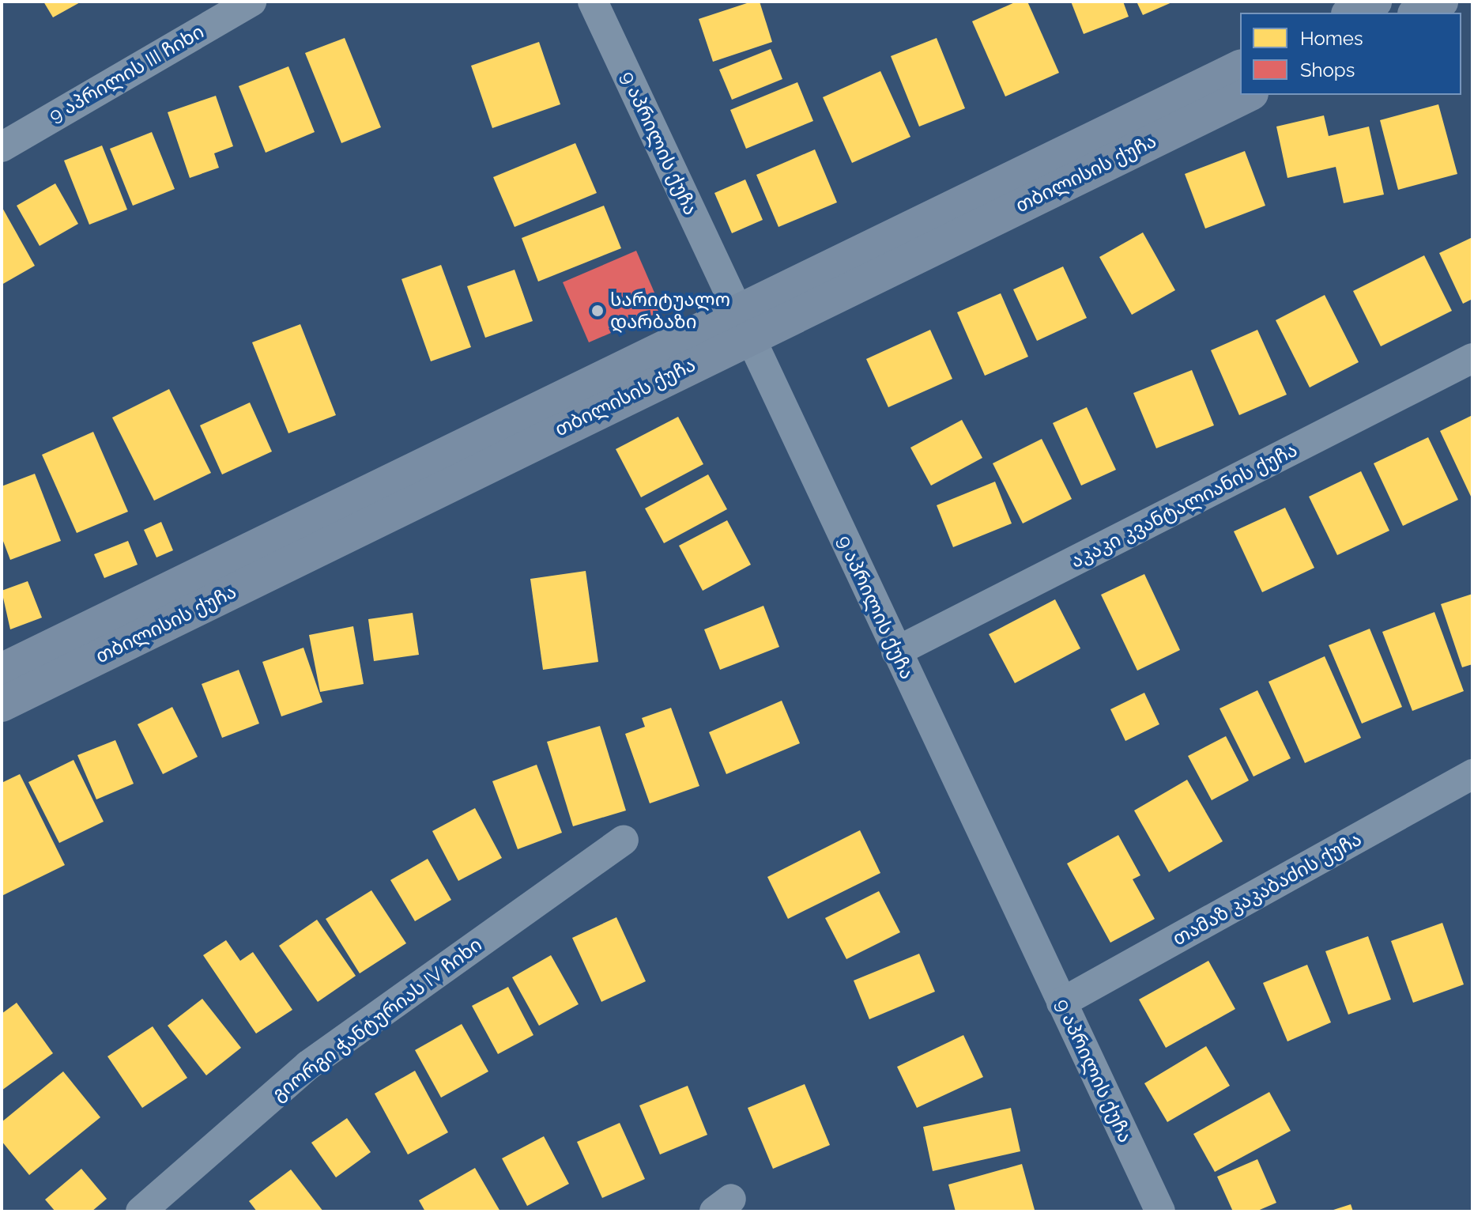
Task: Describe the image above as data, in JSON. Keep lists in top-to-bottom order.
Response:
{
  "streets": {
    "street": [
      "9 აპრილის III ჩიხი",
      "9 აპრილის ქუჩა",
      "თბილისის ქუჩა",
      "აკაკი კვანტალიანის ქუჩა",
      "თამაზ კაკაბაძის ქუჩა",
      "გიორგი ჭანტურიას IV ჩიხი"
    ]
  },
  "crossings": [
    ["9 აპრილის ქუჩა", "თბილისის ქუჩა"],
    ["9 აპრილის ქუჩა", "აკაკი კვანტალიანის ქუჩა"],
    ["9 აპრილის ქუჩა", "თამაზ კაკაბაძის ქუჩა"]
  ],
  "places": ["სარიტუალო დარბაზი"],
  "legend": ["Homes", "Shops"]
}
